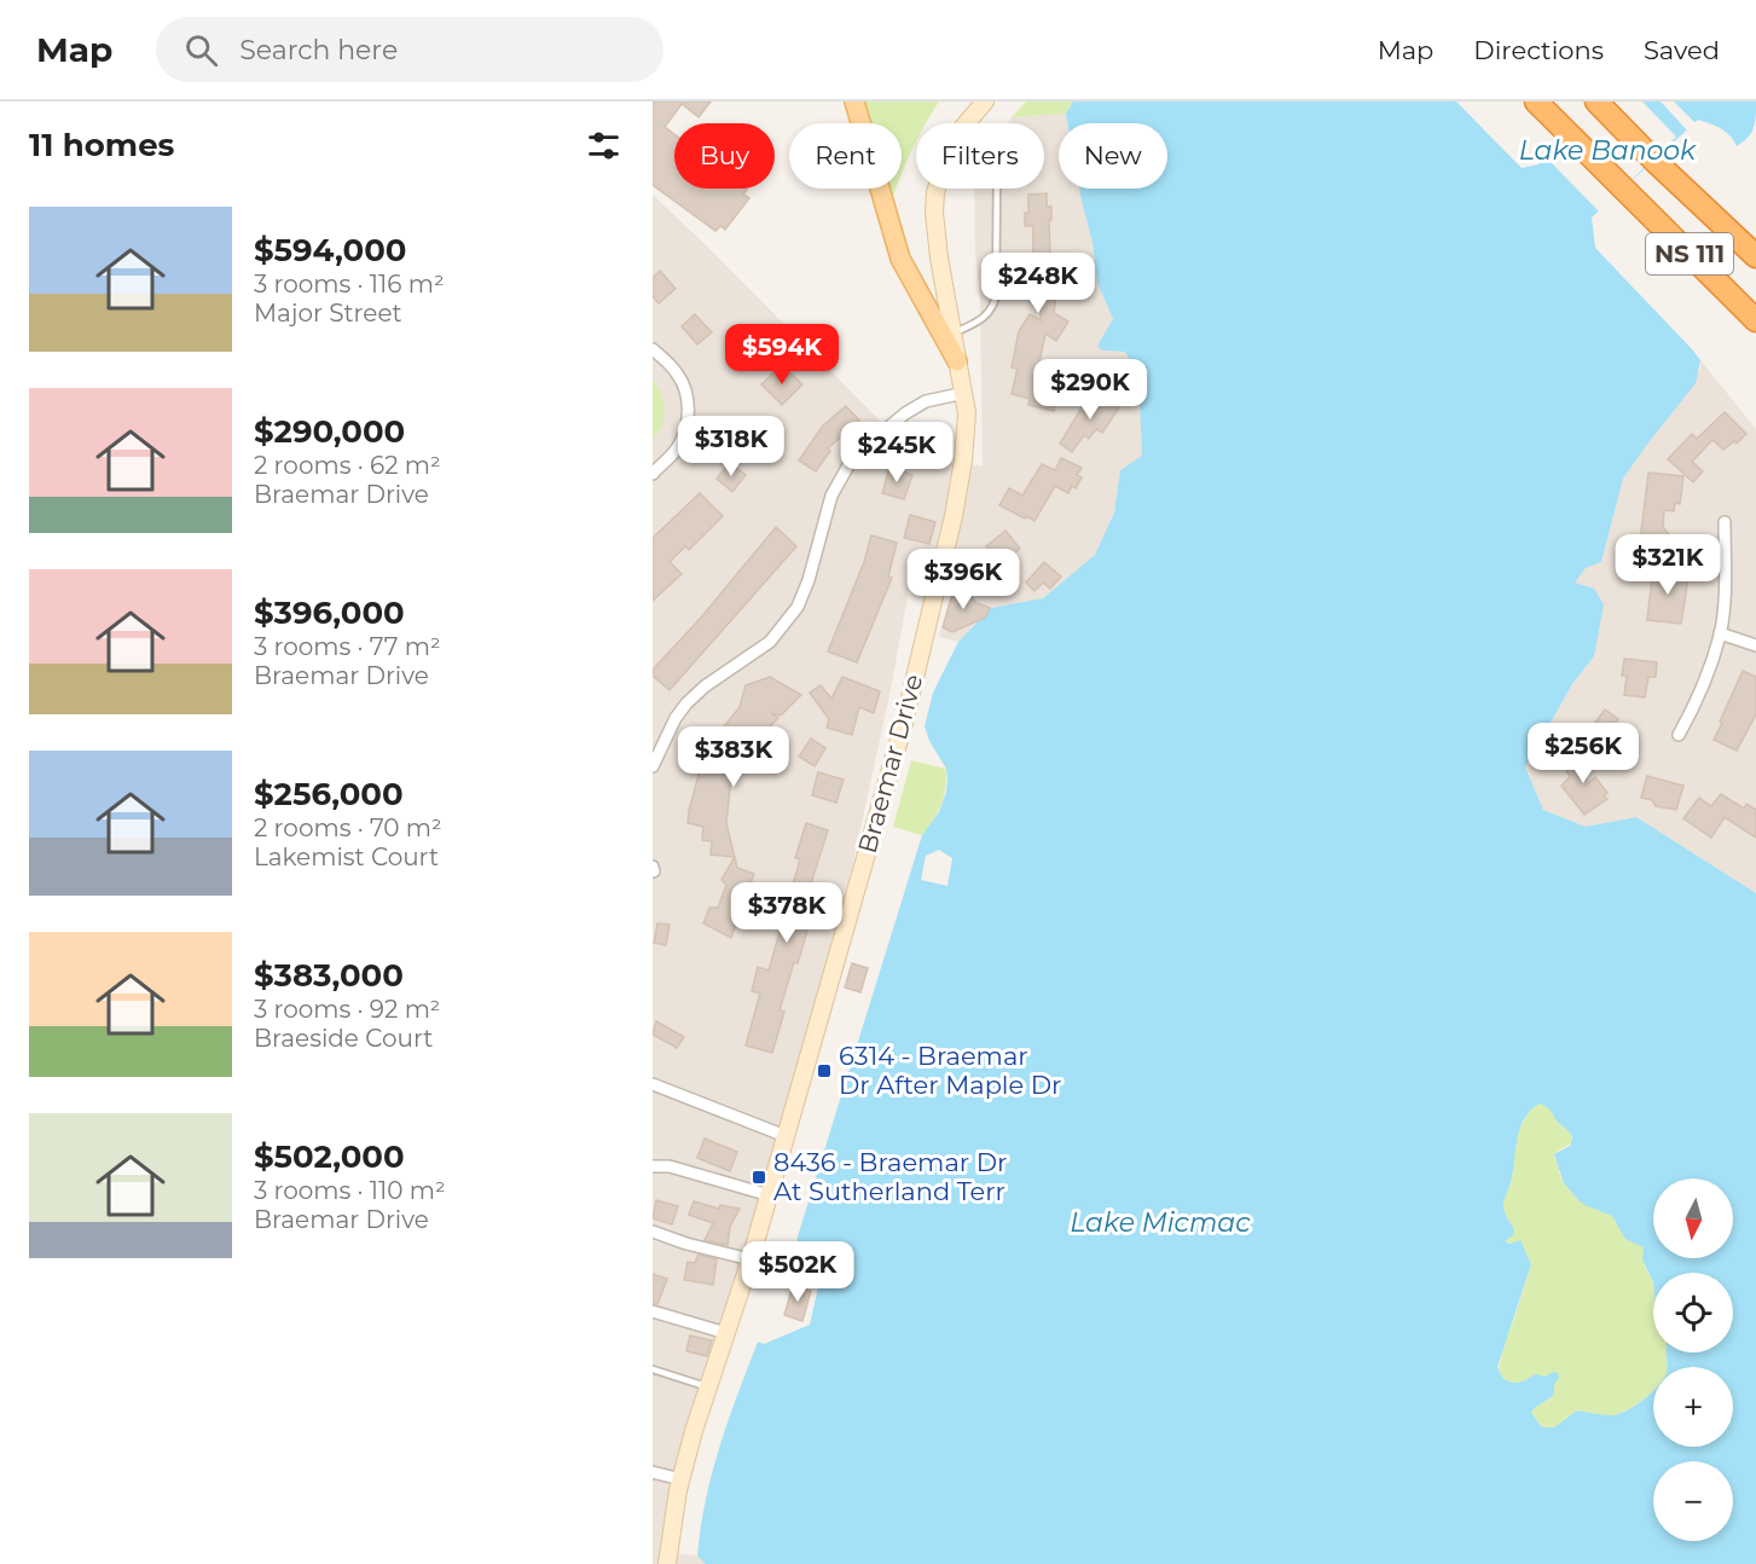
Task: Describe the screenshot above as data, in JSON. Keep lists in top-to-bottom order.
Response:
{
  "streets": {
    "highway": ["NS 111"],
    "main road": ["Braemar Drive"]
  },
  "water": ["Lake Banook", "Lake Micmac"],
  "places": {
    "transit": ["6314 - Braemar Dr After Maple Dr", "8436 - Braemar Dr At Sutherland Terr"]
  },
  "north": "bottom",
  "page": {
    "header": "Map",
    "search": "Search here",
    "nav": ["Map", "Directions", "Saved"],
    "heading": "11 homes",
    "chip": [
      "Buy",
      "Rent",
      "Filters",
      "New"
    ],
    "list": [
      {
        "name": "$594,000",
        "note": "3 rooms · 116 m² · Major Street"
      },
      {
        "name": "$290,000",
        "note": "2 rooms · 62 m² · Braemar Drive"
      },
      {
        "name": "$396,000",
        "note": "3 rooms · 77 m² · Braemar Drive"
      },
      {
        "name": "$256,000",
        "note": "2 rooms · 70 m² · Lakemist Court"
      },
      {
        "name": "$383,000",
        "note": "3 rooms · 92 m² · Braeside Court"
      },
      {
        "name": "$502,000",
        "note": "3 rooms · 110 m² · Braemar Drive"
      }
    ],
    "price": [
      "$248K",
      "$594K",
      "$290K",
      "$318K",
      "$245K",
      "$321K",
      "$396K",
      "$256K",
      "$383K",
      "$378K",
      "$502K"
    ],
    "map_buttons": ["+", "−"]
  }
}
